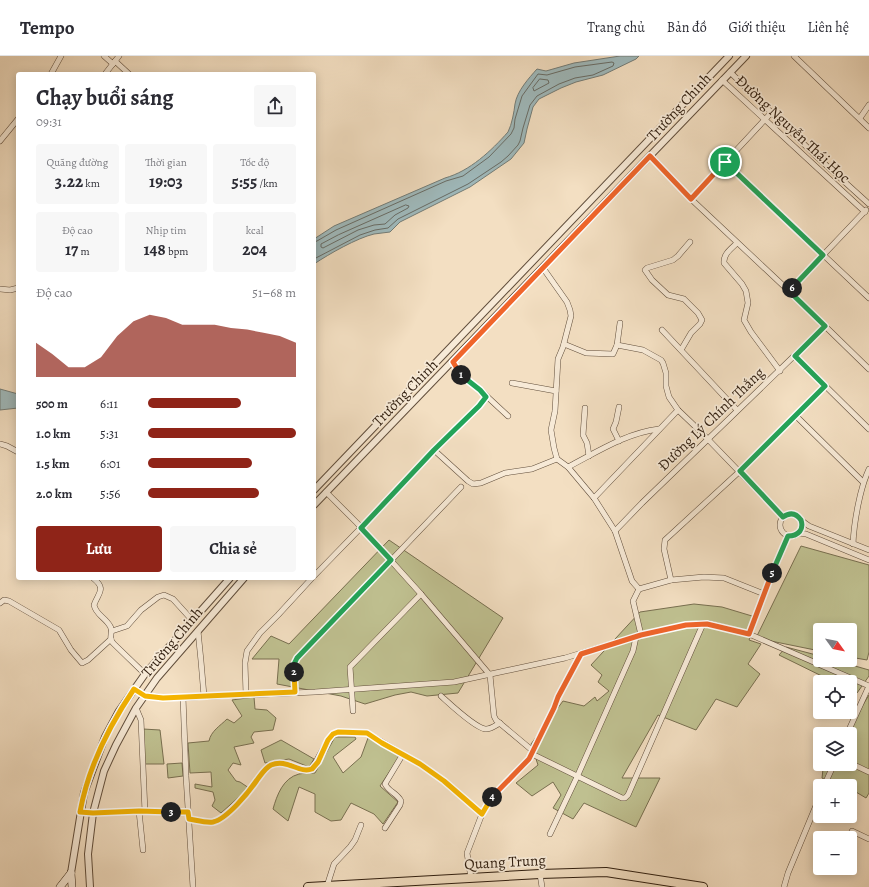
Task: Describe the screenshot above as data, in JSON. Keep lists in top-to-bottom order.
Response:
{
  "streets": {
    "main road": ["Quang Trung"],
    "street": ["Trường Chinh", "Đường Nguyễn Thái Học", "Đường Lý Chính Thắng"]
  },
  "crossings": [
    ["Trường Chinh", "Đường Nguyễn Thái Học"]
  ],
  "north": "bottom right",
  "page": {
    "header": "Tempo",
    "nav": [
      "Trang chủ",
      "Bản đồ",
      "Giới thiệu",
      "Liên hệ"
    ],
    "heading": ["Chạy buổi sáng", "09:31"],
    "stats": [
      ["Quãng đường", "3.22 km"],
      ["Thời gian", "19:03"],
      ["Tốc độ", "5:55 /km"],
      ["Độ cao", "17 m"],
      ["Nhịp tim", "148 bpm"],
      ["kcal", "204"]
    ],
    "chart": ["Độ cao", "51–68 m"],
    "pins": [
      "6",
      "1",
      "5",
      "2",
      "4",
      "3"
    ],
    "list": [
      {
        "name": "500 m",
        "note": "6:11"
      },
      {
        "name": "1.0 km",
        "note": "5:31"
      },
      {
        "name": "1.5 km",
        "note": "6:01"
      },
      {
        "name": "2.0 km",
        "note": "5:56"
      }
    ],
    "buttons": ["Lưu", "Chia sẻ"],
    "map_buttons": ["+", "−"]
  }
}
